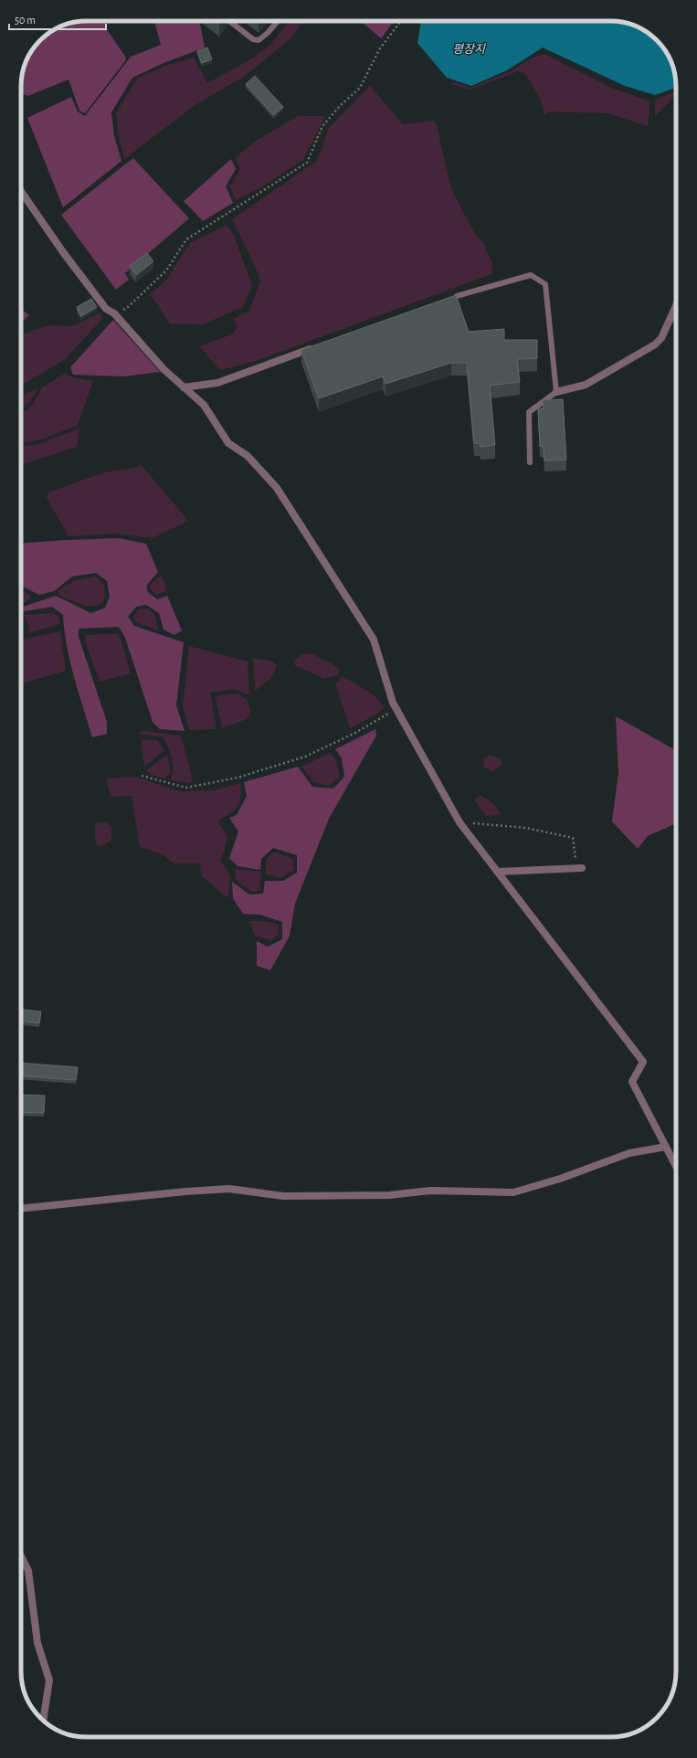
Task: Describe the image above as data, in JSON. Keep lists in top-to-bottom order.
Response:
{
  "water": ["평장지"],
  "scale_bar": "50 m"
}
